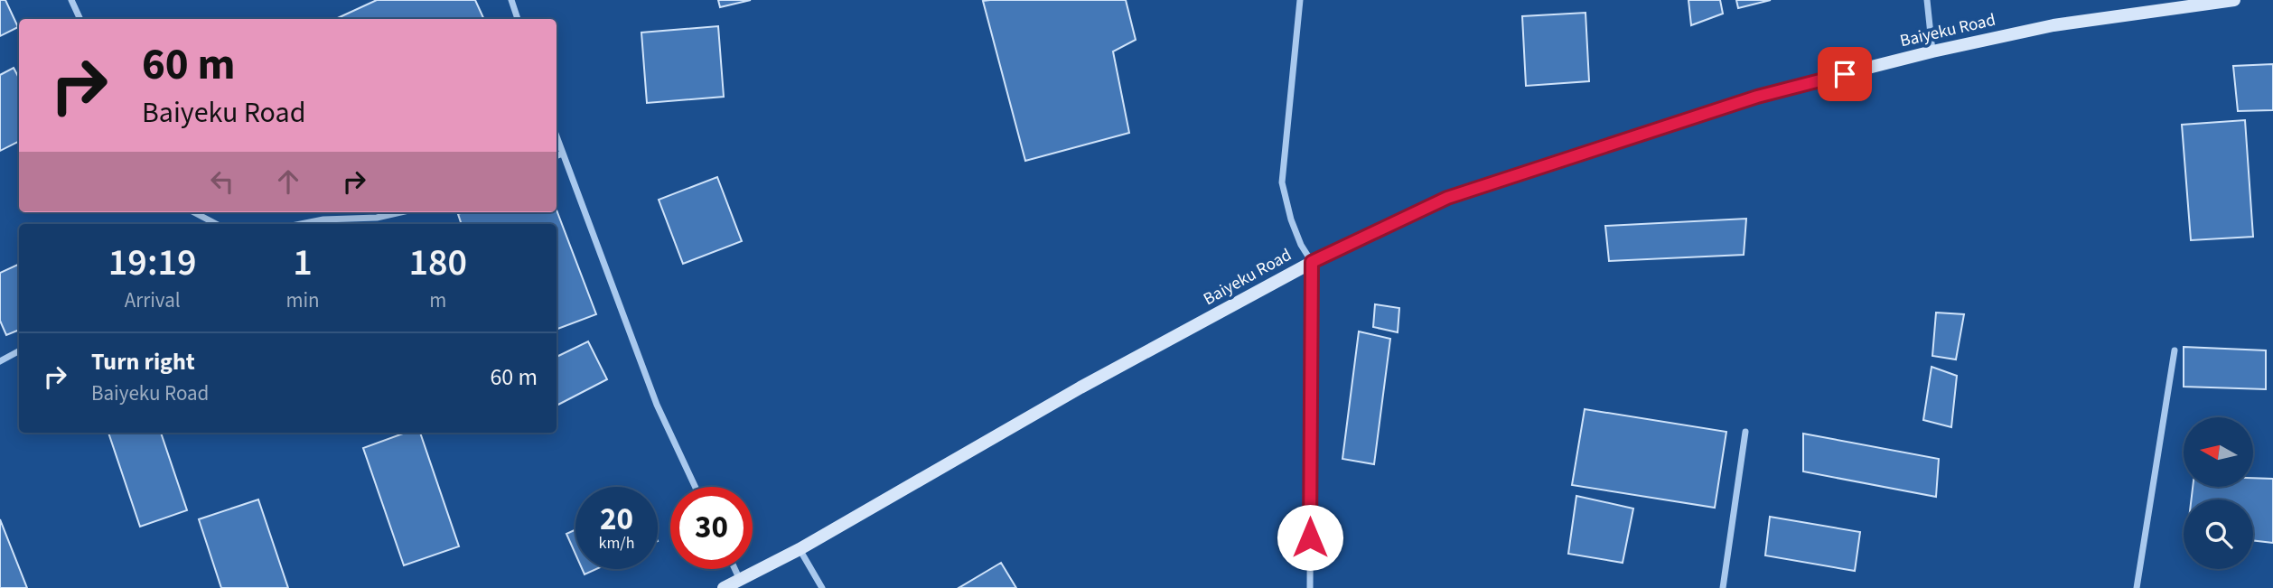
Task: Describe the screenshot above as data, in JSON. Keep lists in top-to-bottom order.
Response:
{
  "streets": {
    "main road": ["Baiyeku Road"]
  },
  "north": "left",
  "page": {
    "turn": ["60 m", "Baiyeku Road"],
    "eta": [
      "19:19",
      "Arrival",
      "1",
      "min",
      "180",
      "m"
    ],
    "list": [
      {
        "name": "Turn right",
        "note": "Baiyeku Road",
        "value": "60 m"
      }
    ],
    "speed": "20 km/h",
    "limit": "30"
  }
}
